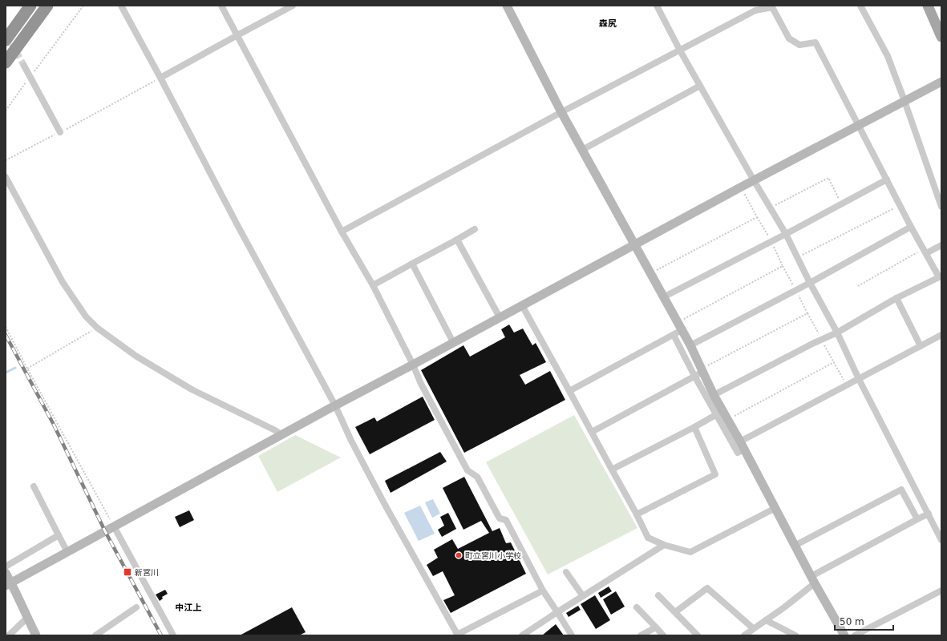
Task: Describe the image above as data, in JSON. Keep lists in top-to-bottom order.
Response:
{
  "districts": ["森尻", "中江上"],
  "places": {
    "other": ["町立宮川小学校"],
    "transit": ["新宮川"]
  },
  "scale_bar": "50 m"
}
